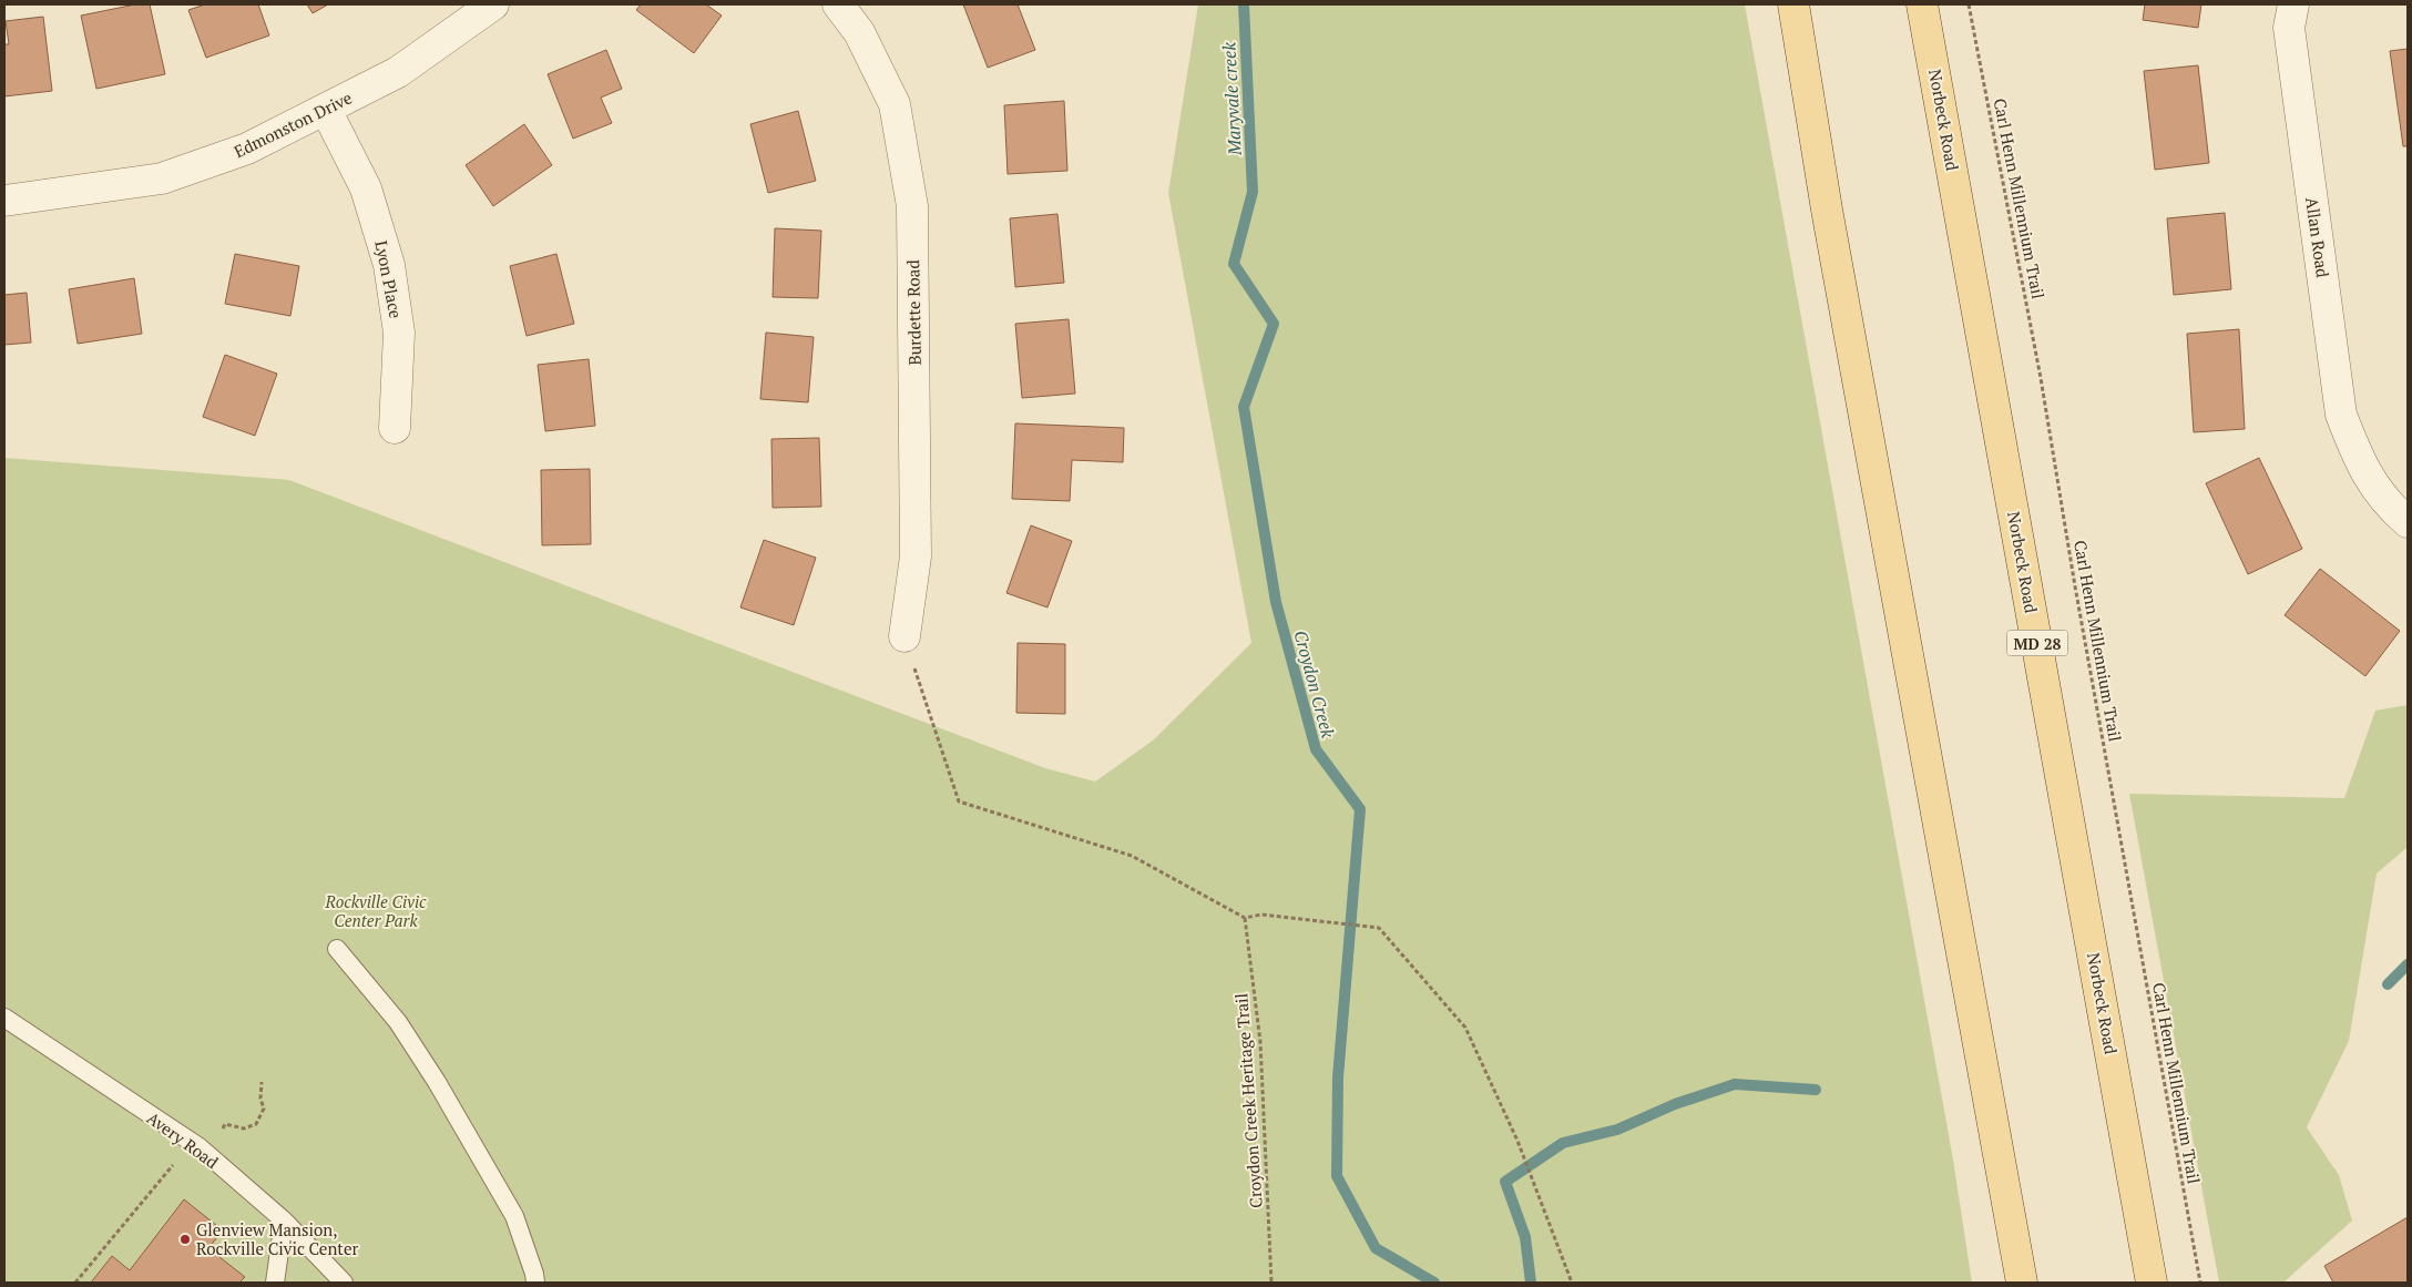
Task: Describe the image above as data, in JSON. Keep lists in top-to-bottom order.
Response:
{
  "streets": {
    "main road": ["Norbeck Road", "MD 28"],
    "street": [
      "Edmonston Drive",
      "Allan Road",
      "Lyon Place",
      "Burdette Road"
    ],
    "lane": ["Avery Road"],
    "path": ["Carl Henn Millennium Trail", "Croydon Creek Heritage Trail"]
  },
  "crossings": [
    ["Edmonston Drive", "Lyon Place"]
  ],
  "water": ["Maryvale creek", "Croydon Creek"],
  "parks": ["Rockville Civic Center Park"],
  "places": ["Glenview Mansion, Rockville Civic Center"]
}
